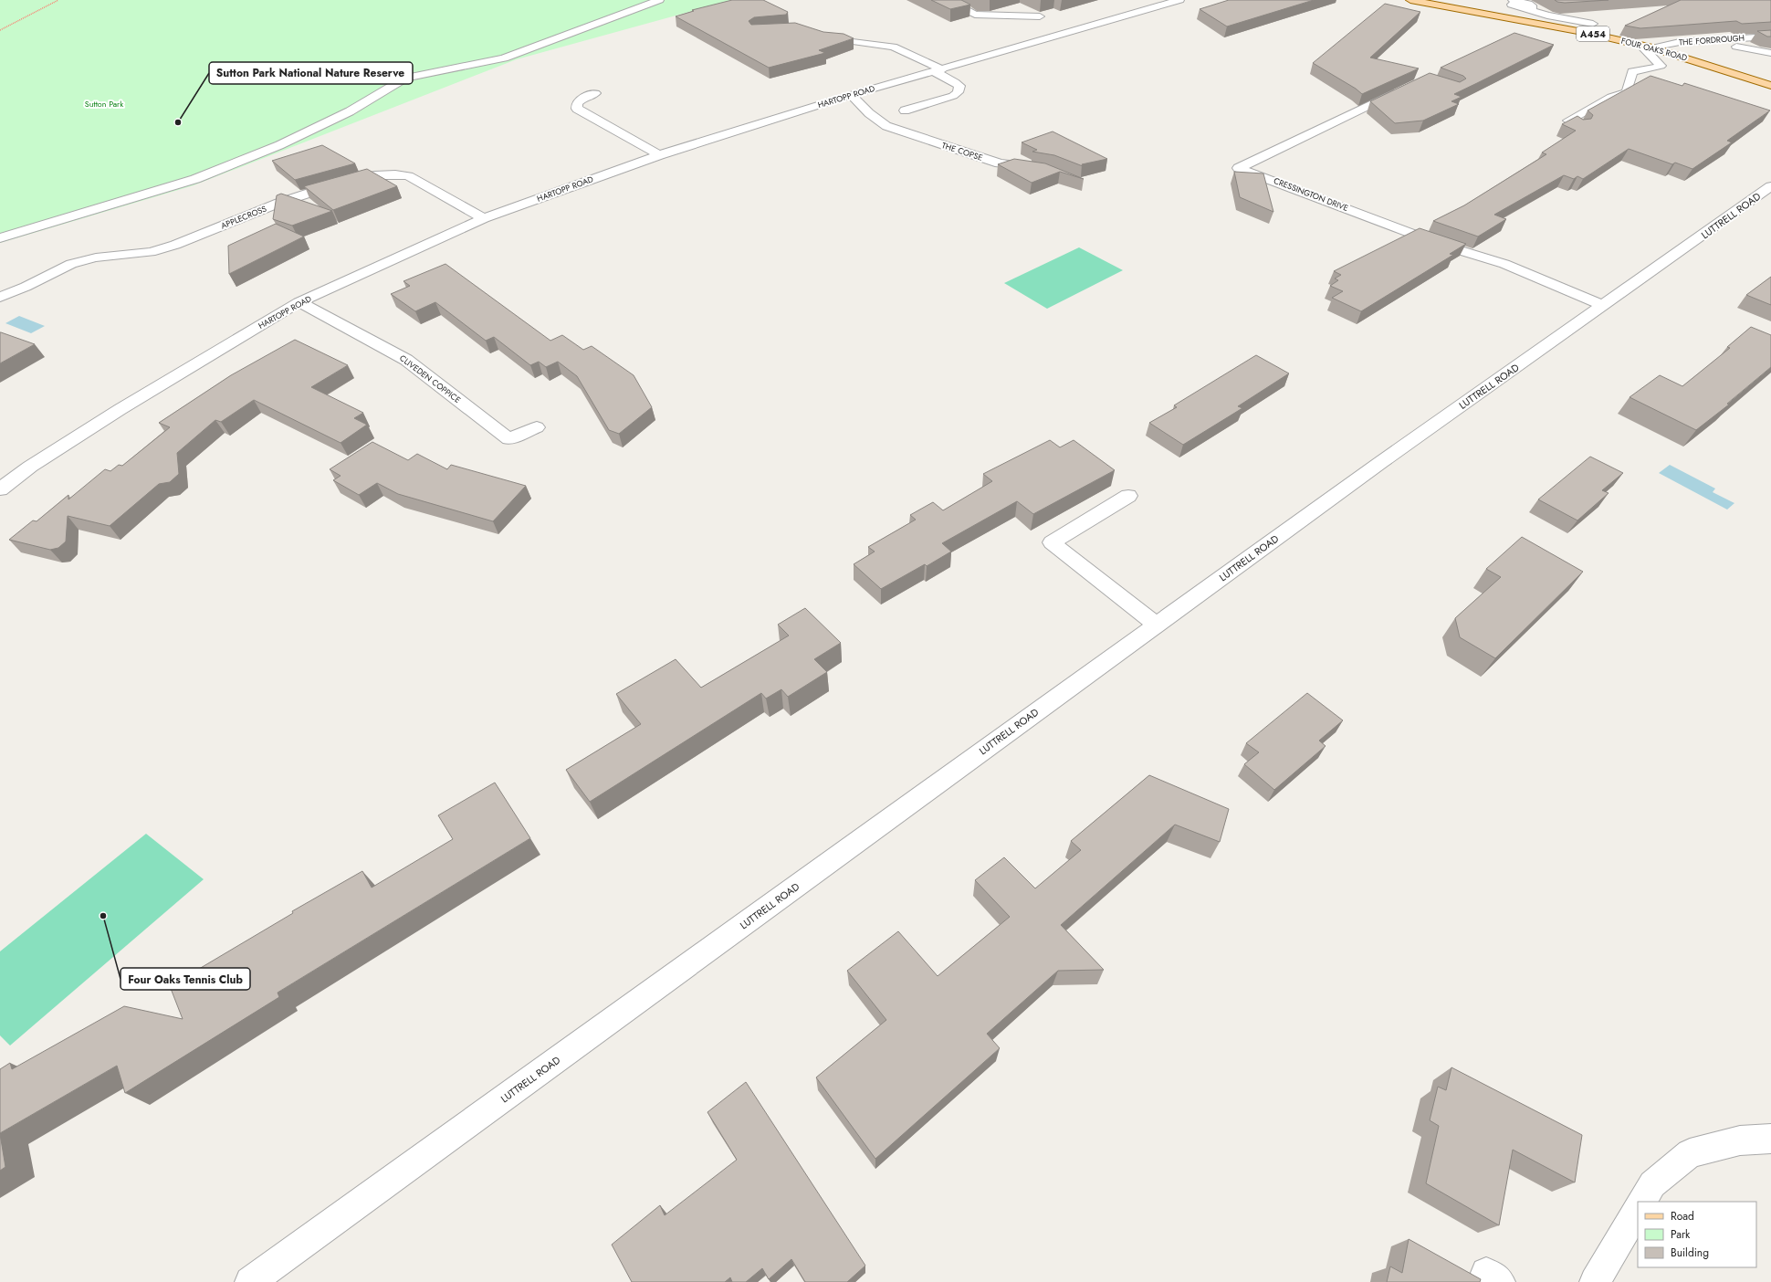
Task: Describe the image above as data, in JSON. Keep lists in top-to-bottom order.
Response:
{
  "streets": {
    "main road": ["A454", "FOUR OAKS ROAD"],
    "street": [
      "THE FORDROUGH",
      "HARTOPP ROAD",
      "THE COPSE",
      "CRESSINGTON DRIVE",
      "LUTTRELL ROAD",
      "APPLECROSS",
      "CLIVEDEN COPPICE"
    ]
  },
  "crossings": [
    ["THE FORDROUGH", "FOUR OAKS ROAD"],
    ["HARTOPP ROAD", "THE COPSE"],
    ["HARTOPP ROAD", "APPLECROSS"],
    ["HARTOPP ROAD", "CLIVEDEN COPPICE"],
    ["CRESSINGTON DRIVE", "LUTTRELL ROAD"]
  ],
  "parks": ["Sutton Park"],
  "places": ["Sutton Park National Nature Reserve", "Four Oaks Tennis Club"],
  "legend": ["Road", "Park", "Building"]
}
